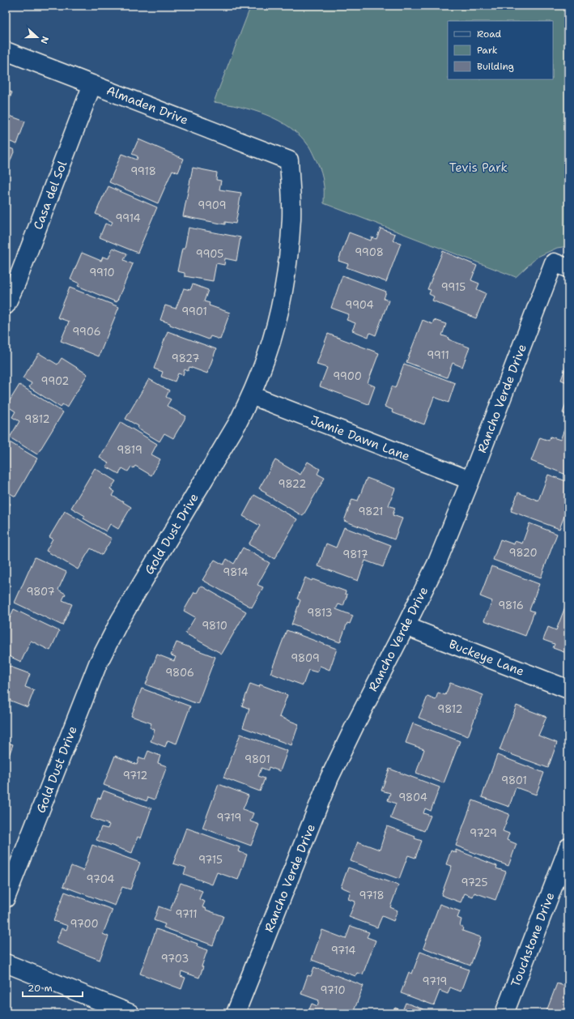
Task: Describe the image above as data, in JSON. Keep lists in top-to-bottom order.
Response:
{
  "streets": {
    "street": [
      "Almaden Drive",
      "Casa del Sol",
      "Rancho Verde Drive",
      "Jamie Dawn Lane",
      "Gold Dust Drive",
      "Buckeye Lane",
      "Touchstone Drive"
    ]
  },
  "crossings": [
    ["Almaden Drive", "Casa del Sol"],
    ["Almaden Drive", "Gold Dust Drive"],
    ["Rancho Verde Drive", "Jamie Dawn Lane"],
    ["Rancho Verde Drive", "Buckeye Lane"],
    ["Jamie Dawn Lane", "Gold Dust Drive"]
  ],
  "parks": ["Tevis Park"],
  "house_numbers": [
    "9918",
    "9909",
    "9914",
    "9908",
    "9905",
    "9910",
    "9915",
    "9904",
    "9901",
    "9906",
    "9911",
    "9827",
    "9900",
    "9902",
    "9812",
    "9819",
    "9822",
    "9821",
    "9820",
    "9817",
    "9814",
    "9807",
    "9816",
    "9813",
    "9810",
    "9809",
    "9806",
    "9812",
    "9801",
    "9712",
    "9801",
    "9804",
    "9719",
    "9729",
    "9715",
    "9704",
    "9725",
    "9718",
    "9711",
    "9700",
    "9714",
    "9703",
    "9719",
    "9710"
  ],
  "legend": ["Road", "Park", "Building"],
  "scale_bar": "20 m",
  "north": "right"
}
